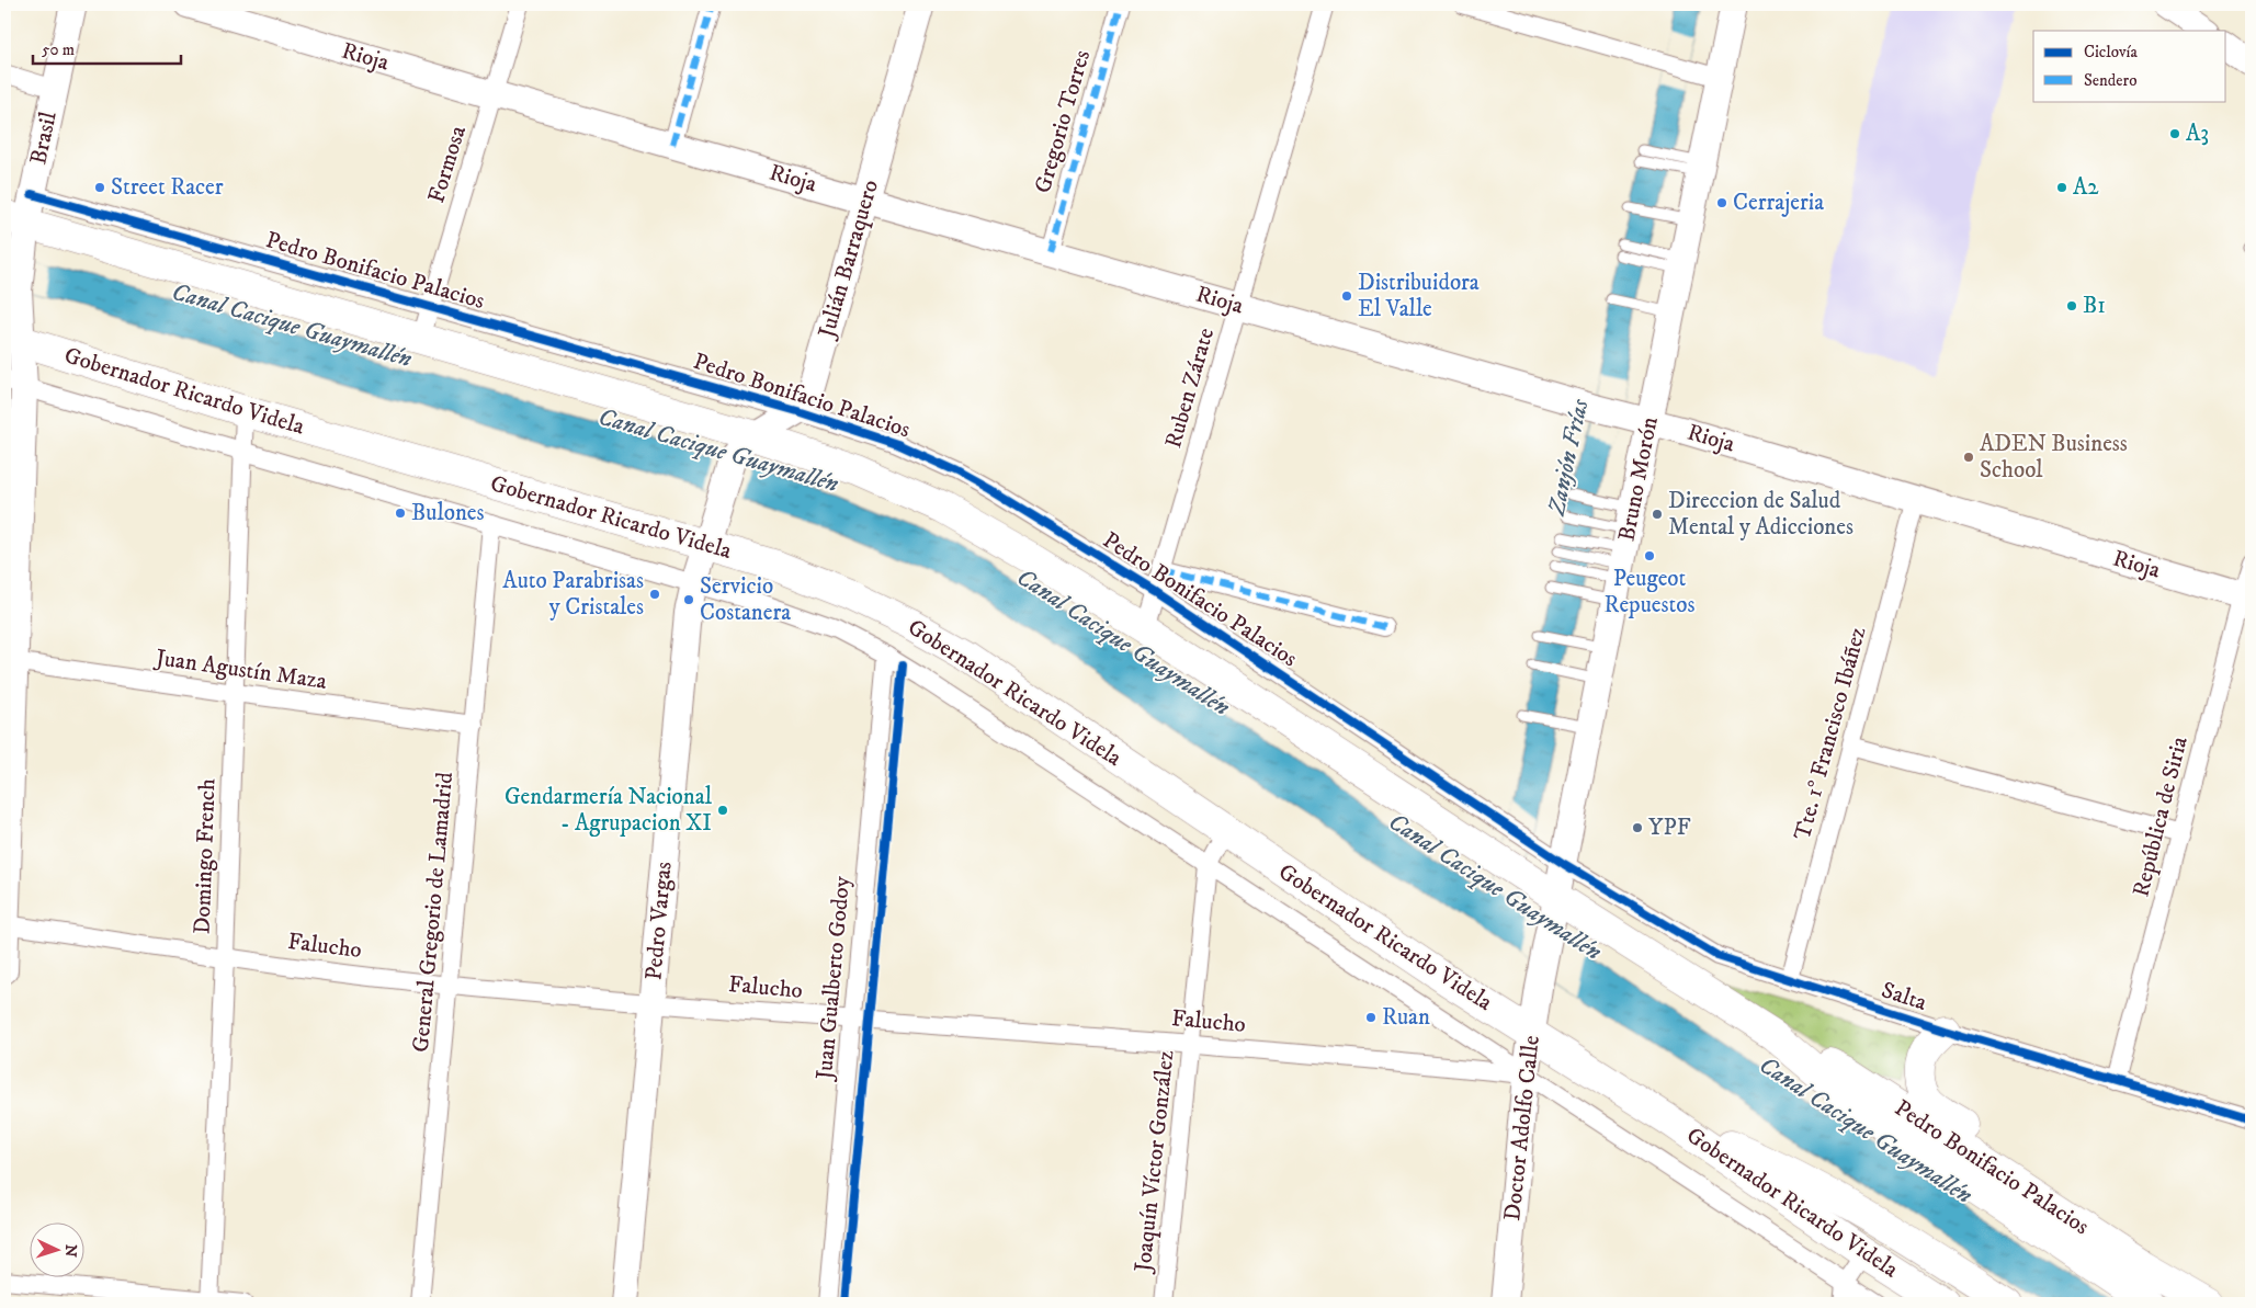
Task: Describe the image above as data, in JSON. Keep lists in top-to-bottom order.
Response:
{
  "streets": {
    "highway": ["Pedro Bonifacio Palacios", "Gobernador Ricardo Videla"],
    "street": [
      "Rioja",
      "Gregorio Torres",
      "Brasil",
      "Formosa",
      "Julián Barraquero",
      "Ruben Zárate",
      "Bruno Morón",
      "Juan Agustín Maza",
      "Tte. 1° Francisco Ibáñez",
      "República de Siria",
      "Domingo French",
      "General Gregorio de Lamadrid",
      "Pedro Vargas",
      "Falucho",
      "Juan Gualberto Godoy",
      "Salta",
      "Doctor Adolfo Calle",
      "Joaquín Víctor González"
    ]
  },
  "crossings": [
    ["Rioja", "Gregorio Torres"],
    ["Rioja", "Formosa"],
    ["Rioja", "Julián Barraquero"],
    ["Rioja", "Ruben Zárate"],
    ["Rioja", "Bruno Morón"],
    ["Rioja", "Tte. 1° Francisco Ibáñez"],
    ["Rioja", "República de Siria"],
    ["Brasil", "Pedro Bonifacio Palacios"],
    ["Brasil", "Gobernador Ricardo Videla"],
    ["Brasil", "Juan Agustín Maza"],
    ["Brasil", "Falucho"],
    ["Formosa", "Pedro Bonifacio Palacios"],
    ["Julián Barraquero", "Pedro Bonifacio Palacios"],
    ["Julián Barraquero", "Pedro Vargas"],
    ["Pedro Bonifacio Palacios", "Ruben Zárate"],
    ["Pedro Bonifacio Palacios", "Bruno Morón"],
    ["Pedro Bonifacio Palacios", "Salta"],
    ["Gobernador Ricardo Videla", "Domingo French"],
    ["Gobernador Ricardo Videla", "Pedro Vargas"],
    ["Gobernador Ricardo Videla", "Doctor Adolfo Calle"],
    ["Gobernador Ricardo Videla", "Joaquín Víctor González"],
    ["Bruno Morón", "Salta"],
    ["Bruno Morón", "Doctor Adolfo Calle"],
    ["Juan Agustín Maza", "Domingo French"],
    ["Juan Agustín Maza", "General Gregorio de Lamadrid"],
    ["Tte. 1° Francisco Ibáñez", "Salta"],
    ["República de Siria", "Salta"],
    ["Domingo French", "Falucho"],
    ["General Gregorio de Lamadrid", "Falucho"],
    ["Pedro Vargas", "Falucho"],
    ["Falucho", "Juan Gualberto Godoy"],
    ["Falucho", "Doctor Adolfo Calle"],
    ["Falucho", "Joaquín Víctor González"]
  ],
  "water": ["Canal Cacique Guaymallén", "Zanjón Frías"],
  "places": [
    "A3",
    "Street Racer",
    "A2",
    "Cerrajeria",
    "Distribuidora El Valle",
    "B1",
    "ADEN Business School",
    "Bulones",
    "Direccion de Salud Mental y Adicciones",
    "Peugeot Repuestos",
    "Auto Parabrisas y Cristales",
    "Servicio Costanera",
    "Gendarmería Nacional - Agrupacion XI",
    "YPF",
    "Ruan"
  ],
  "legend": ["Ciclovía", "Sendero"],
  "scale_bar": "50 m",
  "north": "right"
}
